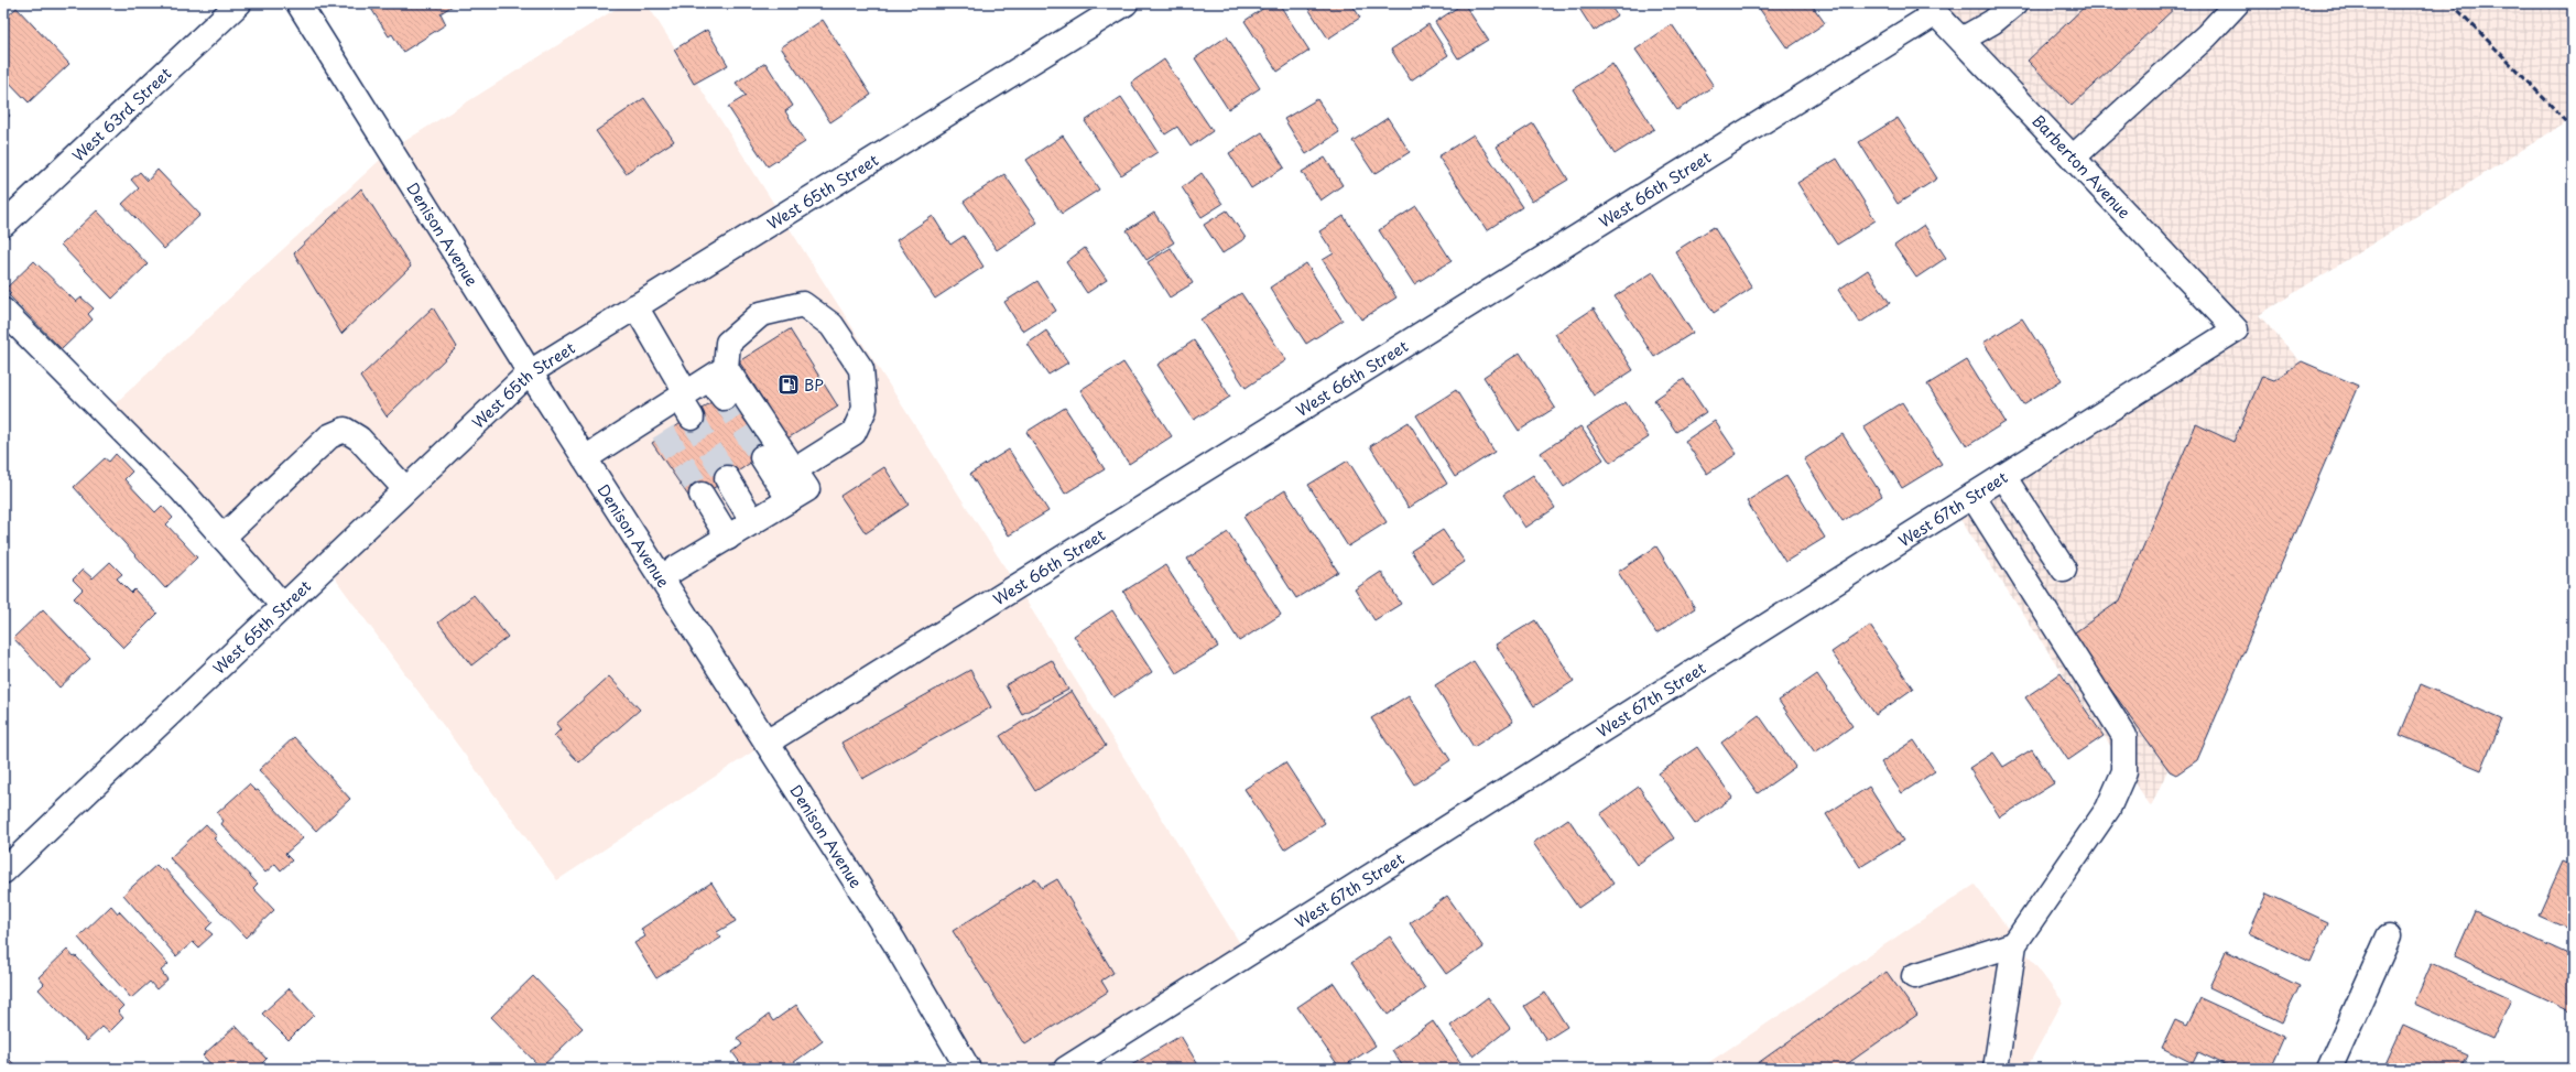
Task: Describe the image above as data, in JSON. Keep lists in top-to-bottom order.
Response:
{
  "streets": {
    "street": [
      "West 63rd Street",
      "Barberton Avenue",
      "West 66th Street",
      "West 65th Street",
      "Denison Avenue",
      "West 67th Street"
    ]
  },
  "crossings": [
    ["Barberton Avenue", "West 66th Street"],
    ["Barberton Avenue", "West 67th Street"],
    ["West 66th Street", "Denison Avenue"],
    ["West 65th Street", "Denison Avenue"]
  ],
  "places": {
    "fuel station": ["BP"]
  }
}
